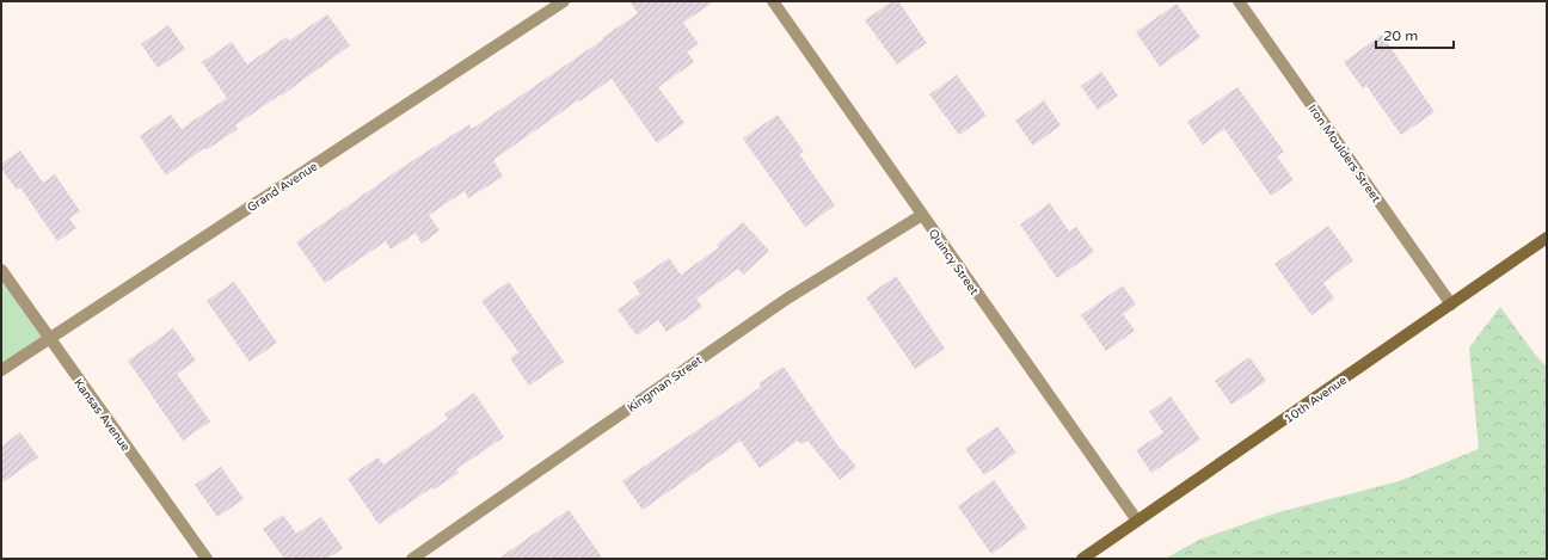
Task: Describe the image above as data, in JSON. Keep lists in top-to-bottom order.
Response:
{
  "streets": {
    "street": [
      "Iron Moulders Street",
      "Grand Avenue",
      "Quincy Street",
      "Kingman Street",
      "10th Avenue",
      "Kansas Avenue"
    ]
  },
  "crossings": [
    ["Iron Moulders Street", "10th Avenue"],
    ["Grand Avenue", "Kansas Avenue"],
    ["Quincy Street", "Kingman Street"],
    ["Quincy Street", "10th Avenue"]
  ],
  "scale_bar": "20 m"
}
